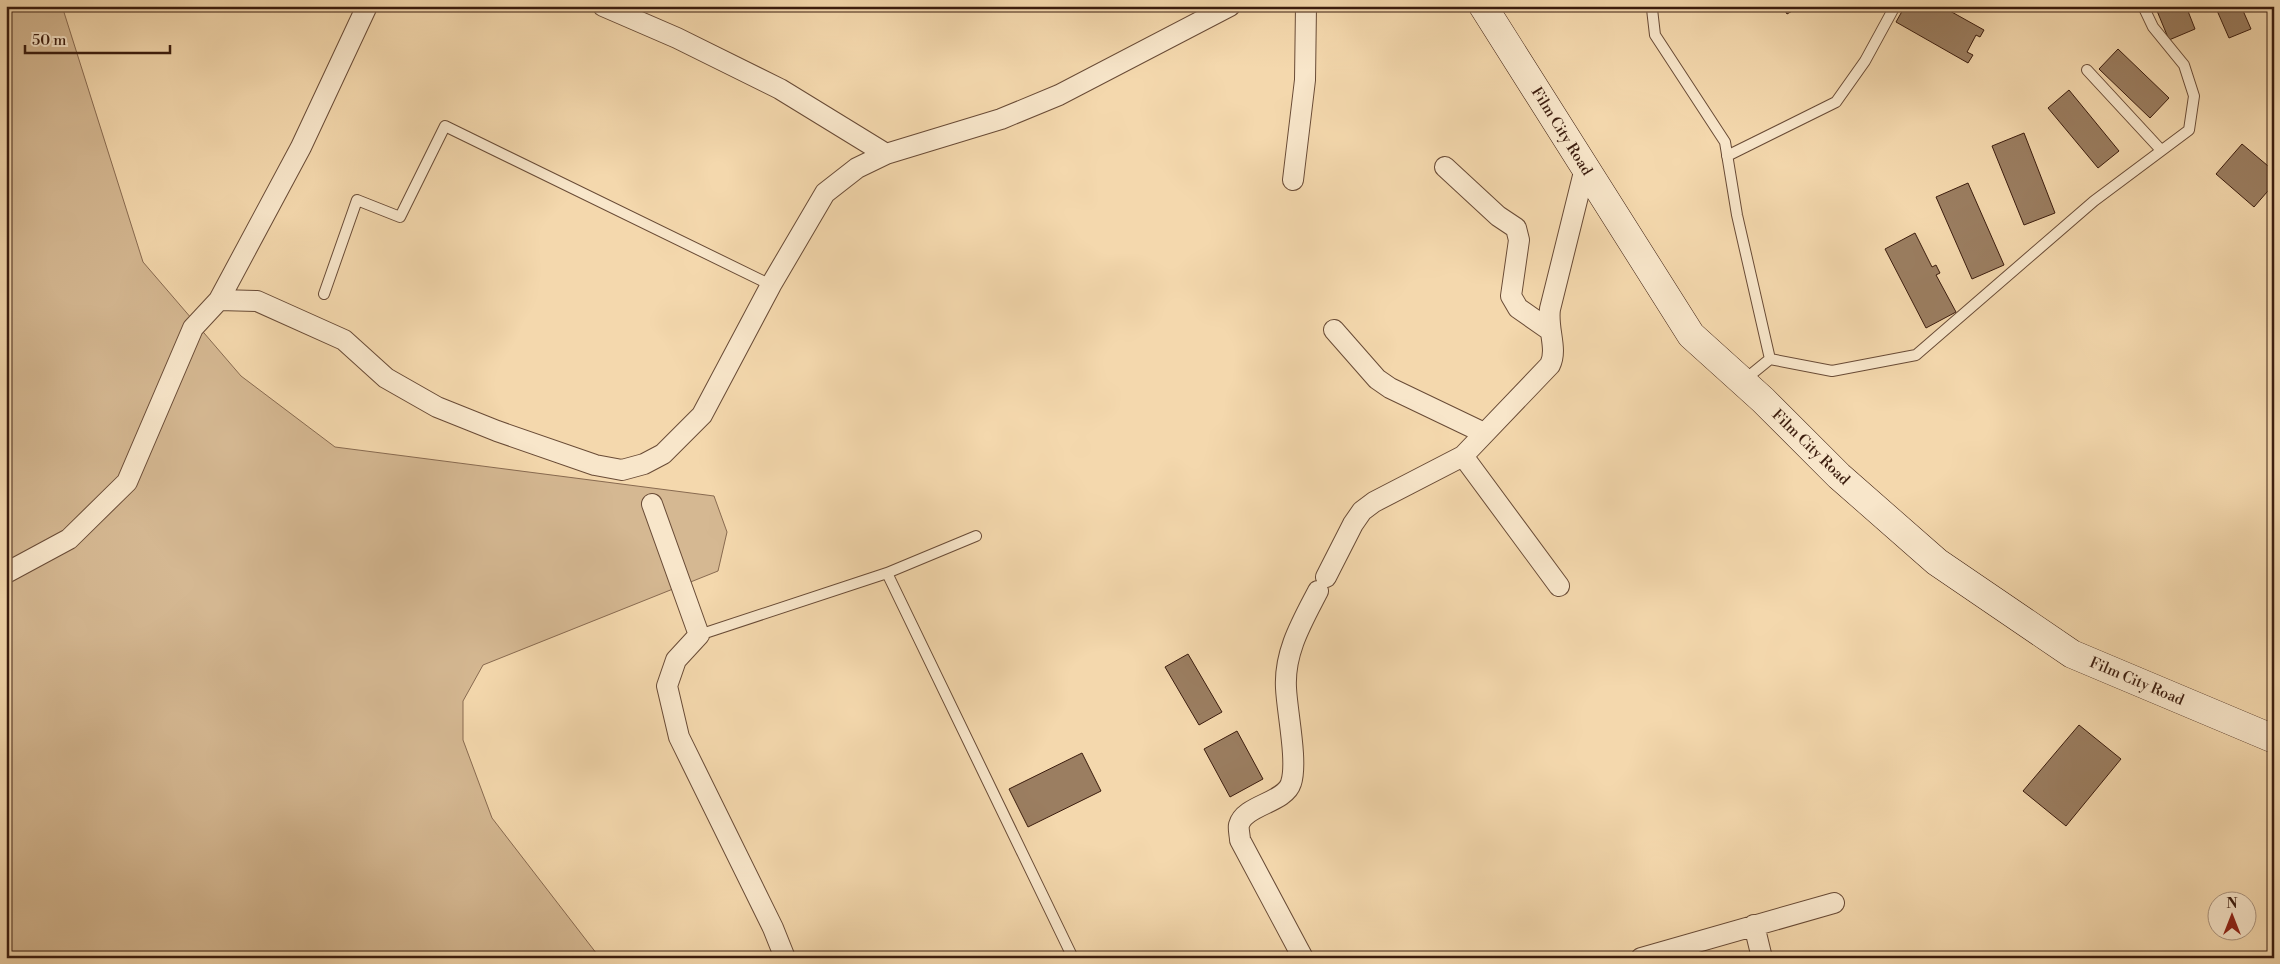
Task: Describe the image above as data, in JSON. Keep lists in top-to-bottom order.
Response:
{
  "streets": {
    "street": ["Film City Road"]
  },
  "scale_bar": "50 m",
  "north": "top"
}
